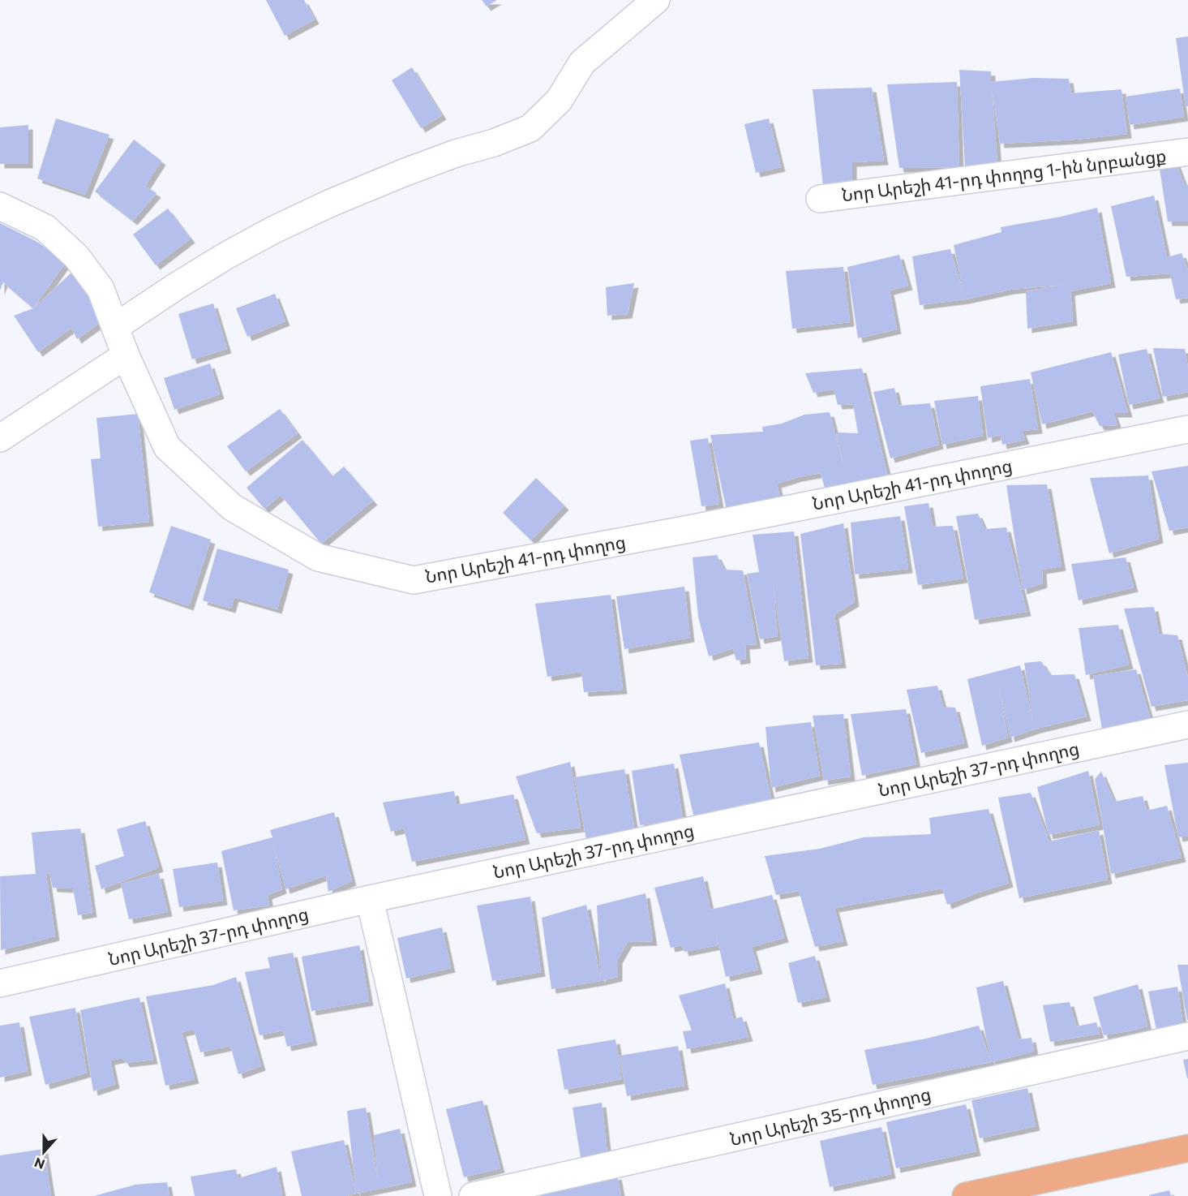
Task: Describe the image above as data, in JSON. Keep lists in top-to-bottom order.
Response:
{
  "streets": {
    "street": [
      "Նոր Արեշի 41-րդ փողոց 1-ին նրբանցք",
      "Նոր Արեշի 41-րդ փողոց",
      "Նոր Արեշի 37-րդ փողոց",
      "Նոր Արեշի 35-րդ փողոց"
    ]
  },
  "north": "bottom"
}
